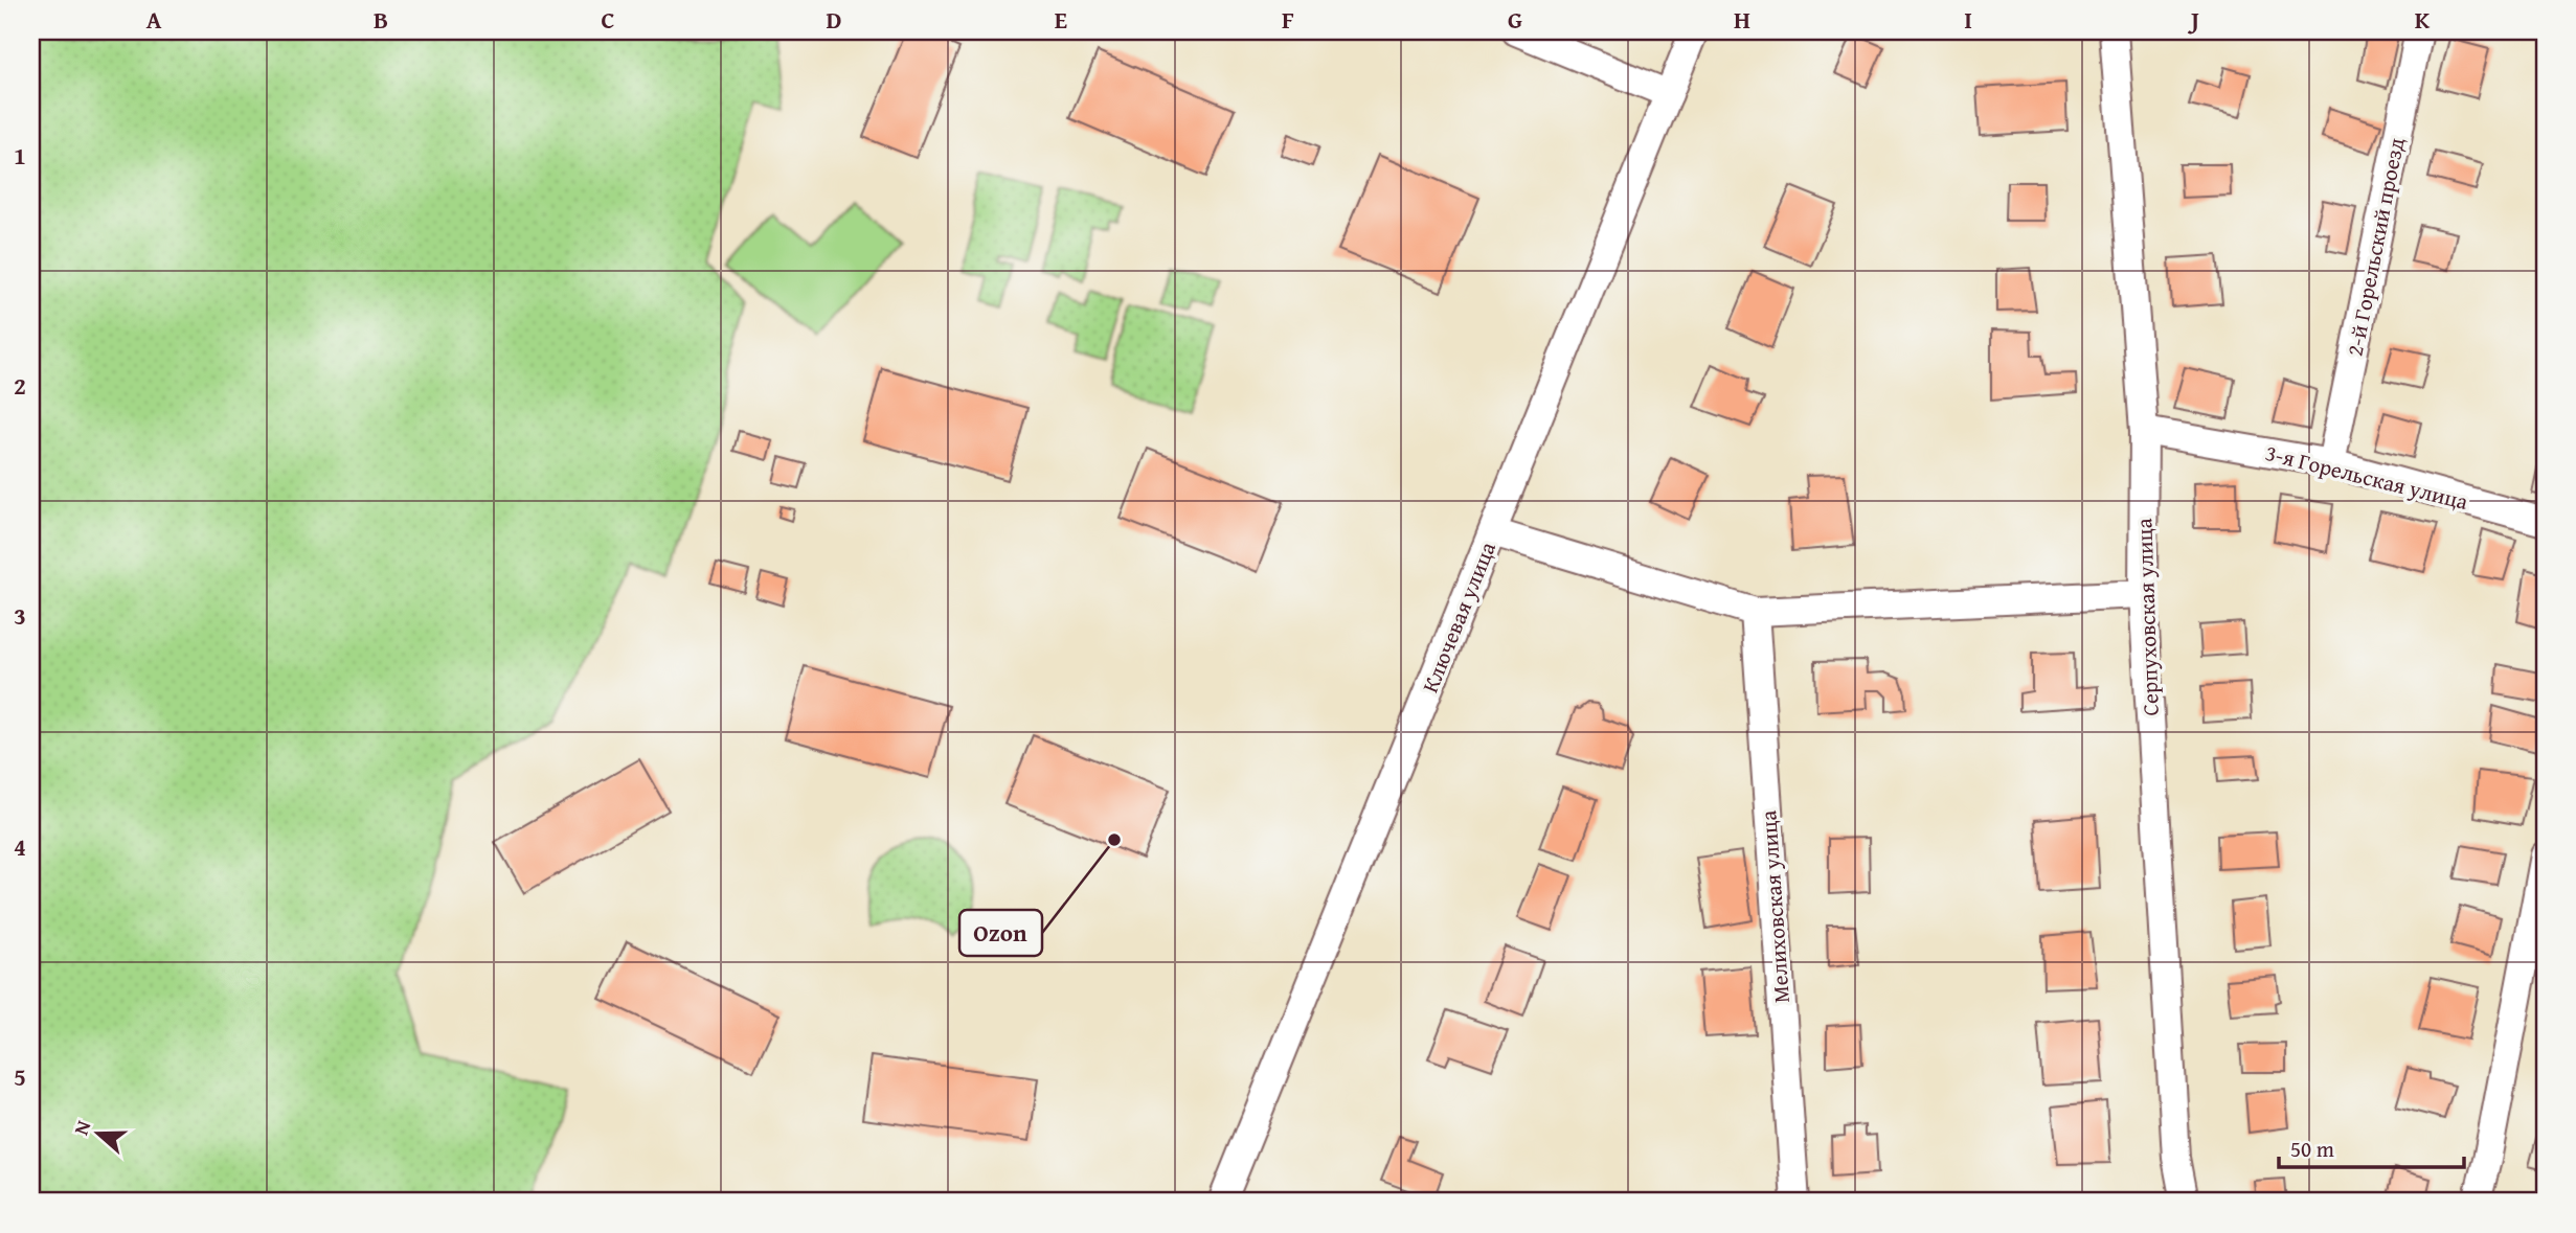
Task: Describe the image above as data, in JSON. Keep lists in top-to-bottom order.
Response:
{
  "streets": {
    "street": [
      "2-й Горельский проезд",
      "3-я Горельская улица",
      "Ключевая улица",
      "Серпуховская улица",
      "Мелиховская улица"
    ]
  },
  "crossings": [
    ["2-й Горельский проезд", "3-я Горельская улица"],
    ["3-я Горельская улица", "Серпуховская улица"]
  ],
  "places": ["Ozon"],
  "scale_bar": "50 m",
  "north": "left",
  "grid": {
    "columns": [
      "A",
      "B",
      "C",
      "D",
      "E",
      "F",
      "G",
      "H",
      "I",
      "J",
      "K"
    ],
    "rows": [
      "1",
      "2",
      "3",
      "4",
      "5"
    ]
  }
}
